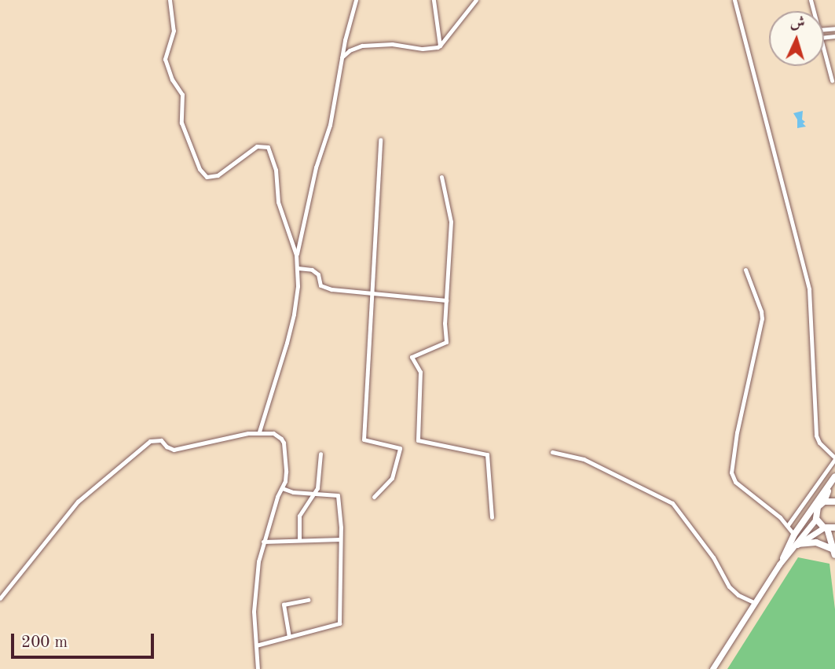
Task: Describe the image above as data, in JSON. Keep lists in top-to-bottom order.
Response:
{
  "scale_bar": "200 m",
  "north": "top"
}
